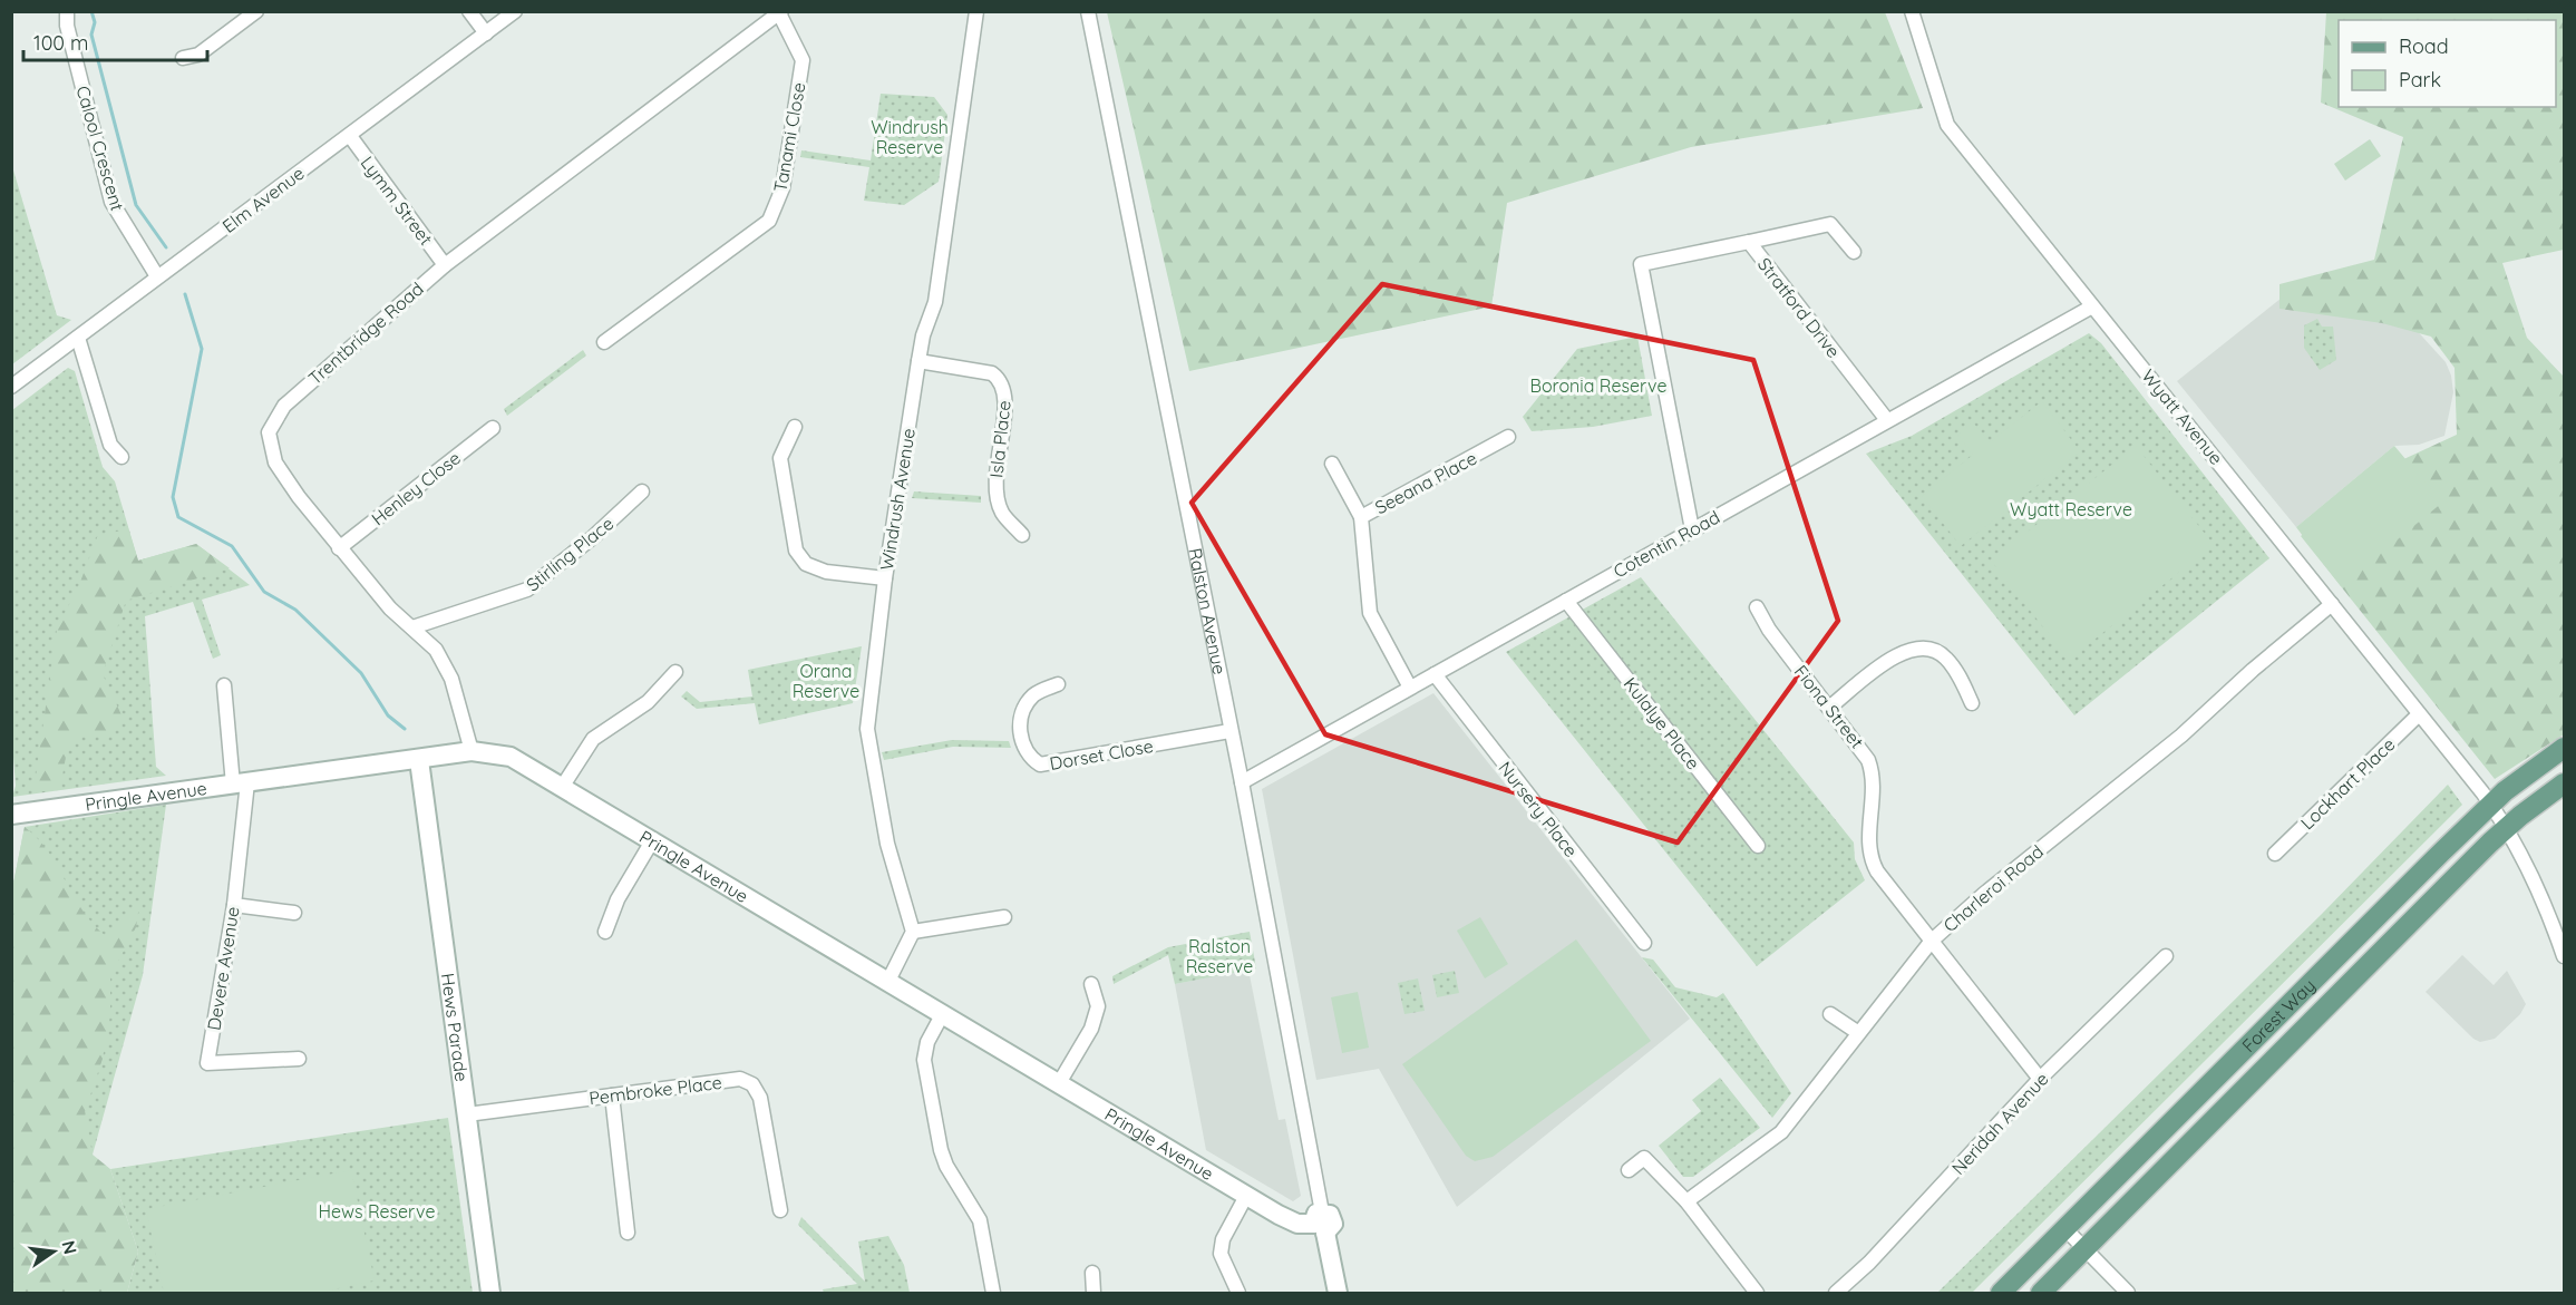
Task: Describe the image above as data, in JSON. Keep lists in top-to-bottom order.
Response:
{
  "streets": {
    "main road": ["Forest Way"],
    "street": [
      "Tanami Close",
      "Calool Crescent",
      "Elm Avenue",
      "Lymm Street",
      "Stratford Drive",
      "Trentbridge Road",
      "Wyatt Avenue",
      "Isla Place",
      "Seeana Place",
      "Henley Close",
      "Windrush Avenue",
      "Cotentin Road",
      "Stirling Place",
      "Ralston Avenue",
      "Fiona Street",
      "Kulalye Place",
      "Dorset Close",
      "Lockhart Place",
      "Pringle Avenue",
      "Nursery Place",
      "Charleroi Road",
      "Devere Avenue",
      "Hews Parade",
      "Pembroke Place",
      "Neridah Avenue"
    ]
  },
  "crossings": [
    ["Tanami Close", "Trentbridge Road"],
    ["Calool Crescent", "Elm Avenue"],
    ["Elm Avenue", "Lymm Street"],
    ["Lymm Street", "Trentbridge Road"],
    ["Stratford Drive", "Cotentin Road"],
    ["Trentbridge Road", "Henley Close"],
    ["Trentbridge Road", "Stirling Place"],
    ["Trentbridge Road", "Pringle Avenue"],
    ["Wyatt Avenue", "Cotentin Road"],
    ["Wyatt Avenue", "Lockhart Place"],
    ["Wyatt Avenue", "Charleroi Road"],
    ["Wyatt Avenue", "Forest Way"],
    ["Isla Place", "Windrush Avenue"],
    ["Seeana Place", "Cotentin Road"],
    ["Cotentin Road", "Ralston Avenue"],
    ["Cotentin Road", "Kulalye Place"],
    ["Cotentin Road", "Nursery Place"],
    ["Ralston Avenue", "Dorset Close"],
    ["Ralston Avenue", "Pringle Avenue"],
    ["Fiona Street", "Charleroi Road"],
    ["Fiona Street", "Neridah Avenue"],
    ["Pringle Avenue", "Devere Avenue"],
    ["Pringle Avenue", "Hews Parade"],
    ["Hews Parade", "Pembroke Place"]
  ],
  "parks": [
    "Windrush Reserve",
    "Boronia Reserve",
    "Wyatt Reserve",
    "Orana Reserve",
    "Ralston Reserve",
    "Hews Reserve"
  ],
  "legend": ["Road", "Park"],
  "scale_bar": "100 m",
  "north": "right"
}
